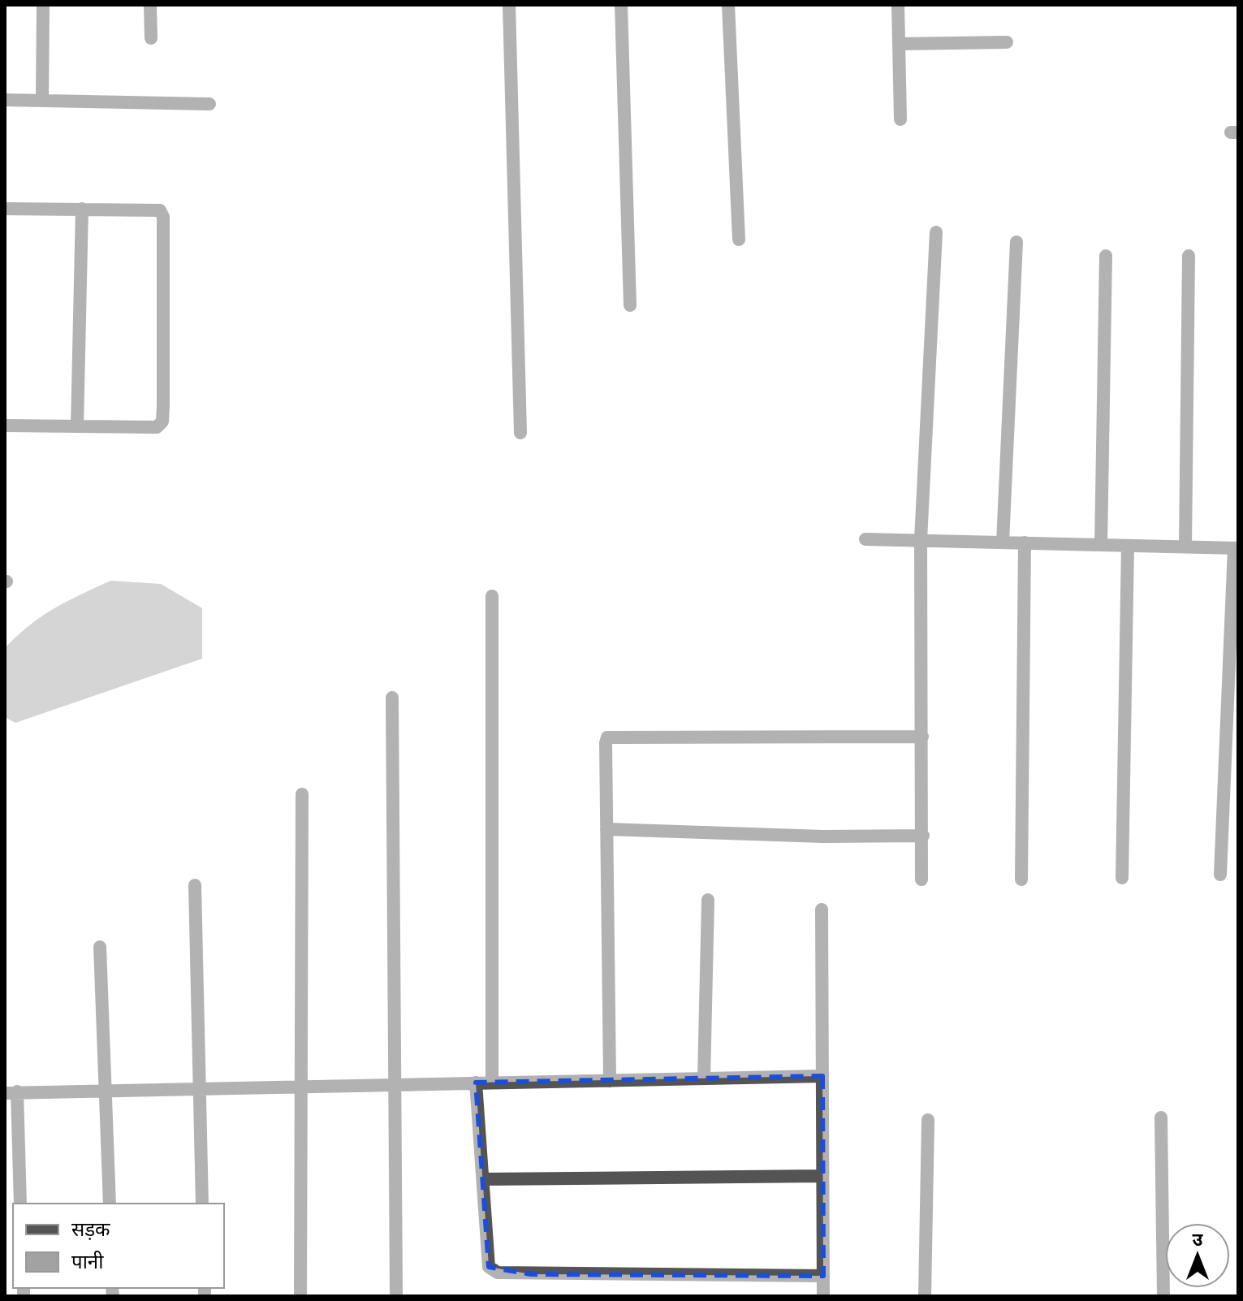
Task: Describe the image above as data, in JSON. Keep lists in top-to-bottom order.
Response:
{
  "legend": ["सड़क", "पानी"],
  "north": "top"
}
